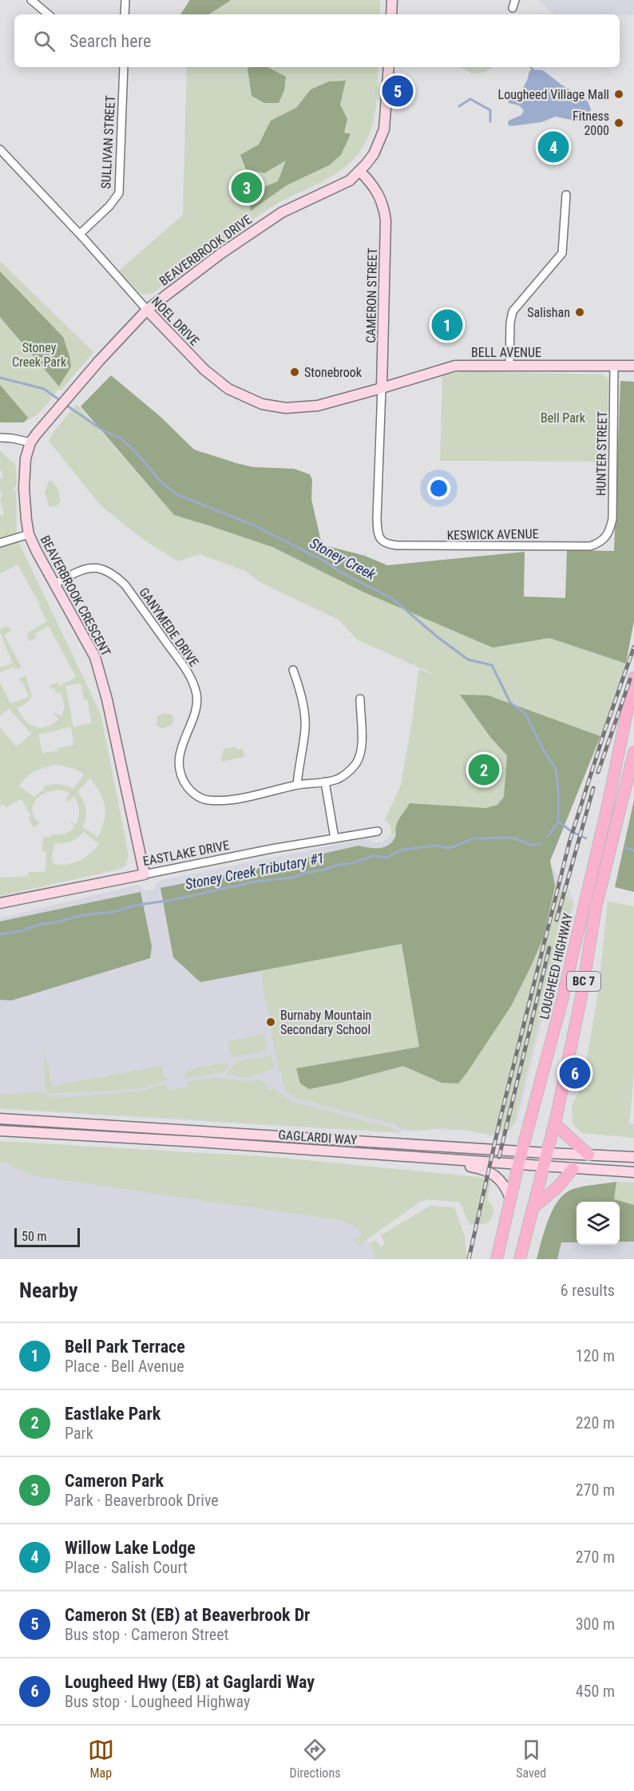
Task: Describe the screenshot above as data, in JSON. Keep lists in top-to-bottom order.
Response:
{
  "streets": {
    "main road": ["LOUGHEED HIGHWAY", "BC 7"],
    "street": [
      "SULLIVAN STREET",
      "BEAVERBROOK DRIVE",
      "CAMERON STREET",
      "NOEL DRIVE",
      "BELL AVENUE",
      "HUNTER STREET",
      "KESWICK AVENUE",
      "BEAVERBROOK CRESCENT",
      "GANYMEDE DRIVE",
      "EASTLAKE DRIVE",
      "GAGLARDI WAY"
    ]
  },
  "crossings": [
    ["SULLIVAN STREET", "NOEL DRIVE"],
    ["BEAVERBROOK DRIVE", "CAMERON STREET"],
    ["BEAVERBROOK DRIVE", "NOEL DRIVE"],
    ["BEAVERBROOK DRIVE", "BEAVERBROOK CRESCENT"],
    ["CAMERON STREET", "NOEL DRIVE"],
    ["CAMERON STREET", "BELL AVENUE"],
    ["CAMERON STREET", "KESWICK AVENUE"],
    ["NOEL DRIVE", "BELL AVENUE"],
    ["BELL AVENUE", "HUNTER STREET"],
    ["HUNTER STREET", "KESWICK AVENUE"],
    ["BEAVERBROOK CRESCENT", "GANYMEDE DRIVE"],
    ["BEAVERBROOK CRESCENT", "EASTLAKE DRIVE"],
    ["LOUGHEED HIGHWAY", "GAGLARDI WAY"]
  ],
  "water": ["Stoney Creek", "Stoney Creek Tributary #1"],
  "parks": ["Stoney Creek Park", "Bell Park"],
  "places": [
    "Lougheed Village Mall",
    "Fitness 2000",
    "Salishan",
    "Stonebrook",
    "Burnaby Mountain Secondary School"
  ],
  "scale_bar": "50 m",
  "page": {
    "search": "Search here",
    "pins": [
      "5",
      "4",
      "3",
      "1",
      "2",
      "6"
    ],
    "scale": "50 m",
    "heading": ["Nearby", "6 results"],
    "list": [
      {
        "mark": "1",
        "name": "Bell Park Terrace",
        "note": "Place · Bell Avenue",
        "value": "120 m"
      },
      {
        "mark": "2",
        "name": "Eastlake Park",
        "note": "Park",
        "value": "220 m"
      },
      {
        "mark": "3",
        "name": "Cameron Park",
        "note": "Park · Beaverbrook Drive",
        "value": "270 m"
      },
      {
        "mark": "4",
        "name": "Willow Lake Lodge",
        "note": "Place · Salish Court",
        "value": "270 m"
      },
      {
        "mark": "5",
        "name": "Cameron St (EB) at Beaverbrook Dr",
        "note": "Bus stop · Cameron Street",
        "value": "300 m"
      },
      {
        "mark": "6",
        "name": "Lougheed Hwy (EB) at Gaglardi Way",
        "note": "Bus stop · Lougheed Highway",
        "value": "450 m"
      }
    ],
    "nav": ["Map", "Directions", "Saved"]
  }
}
